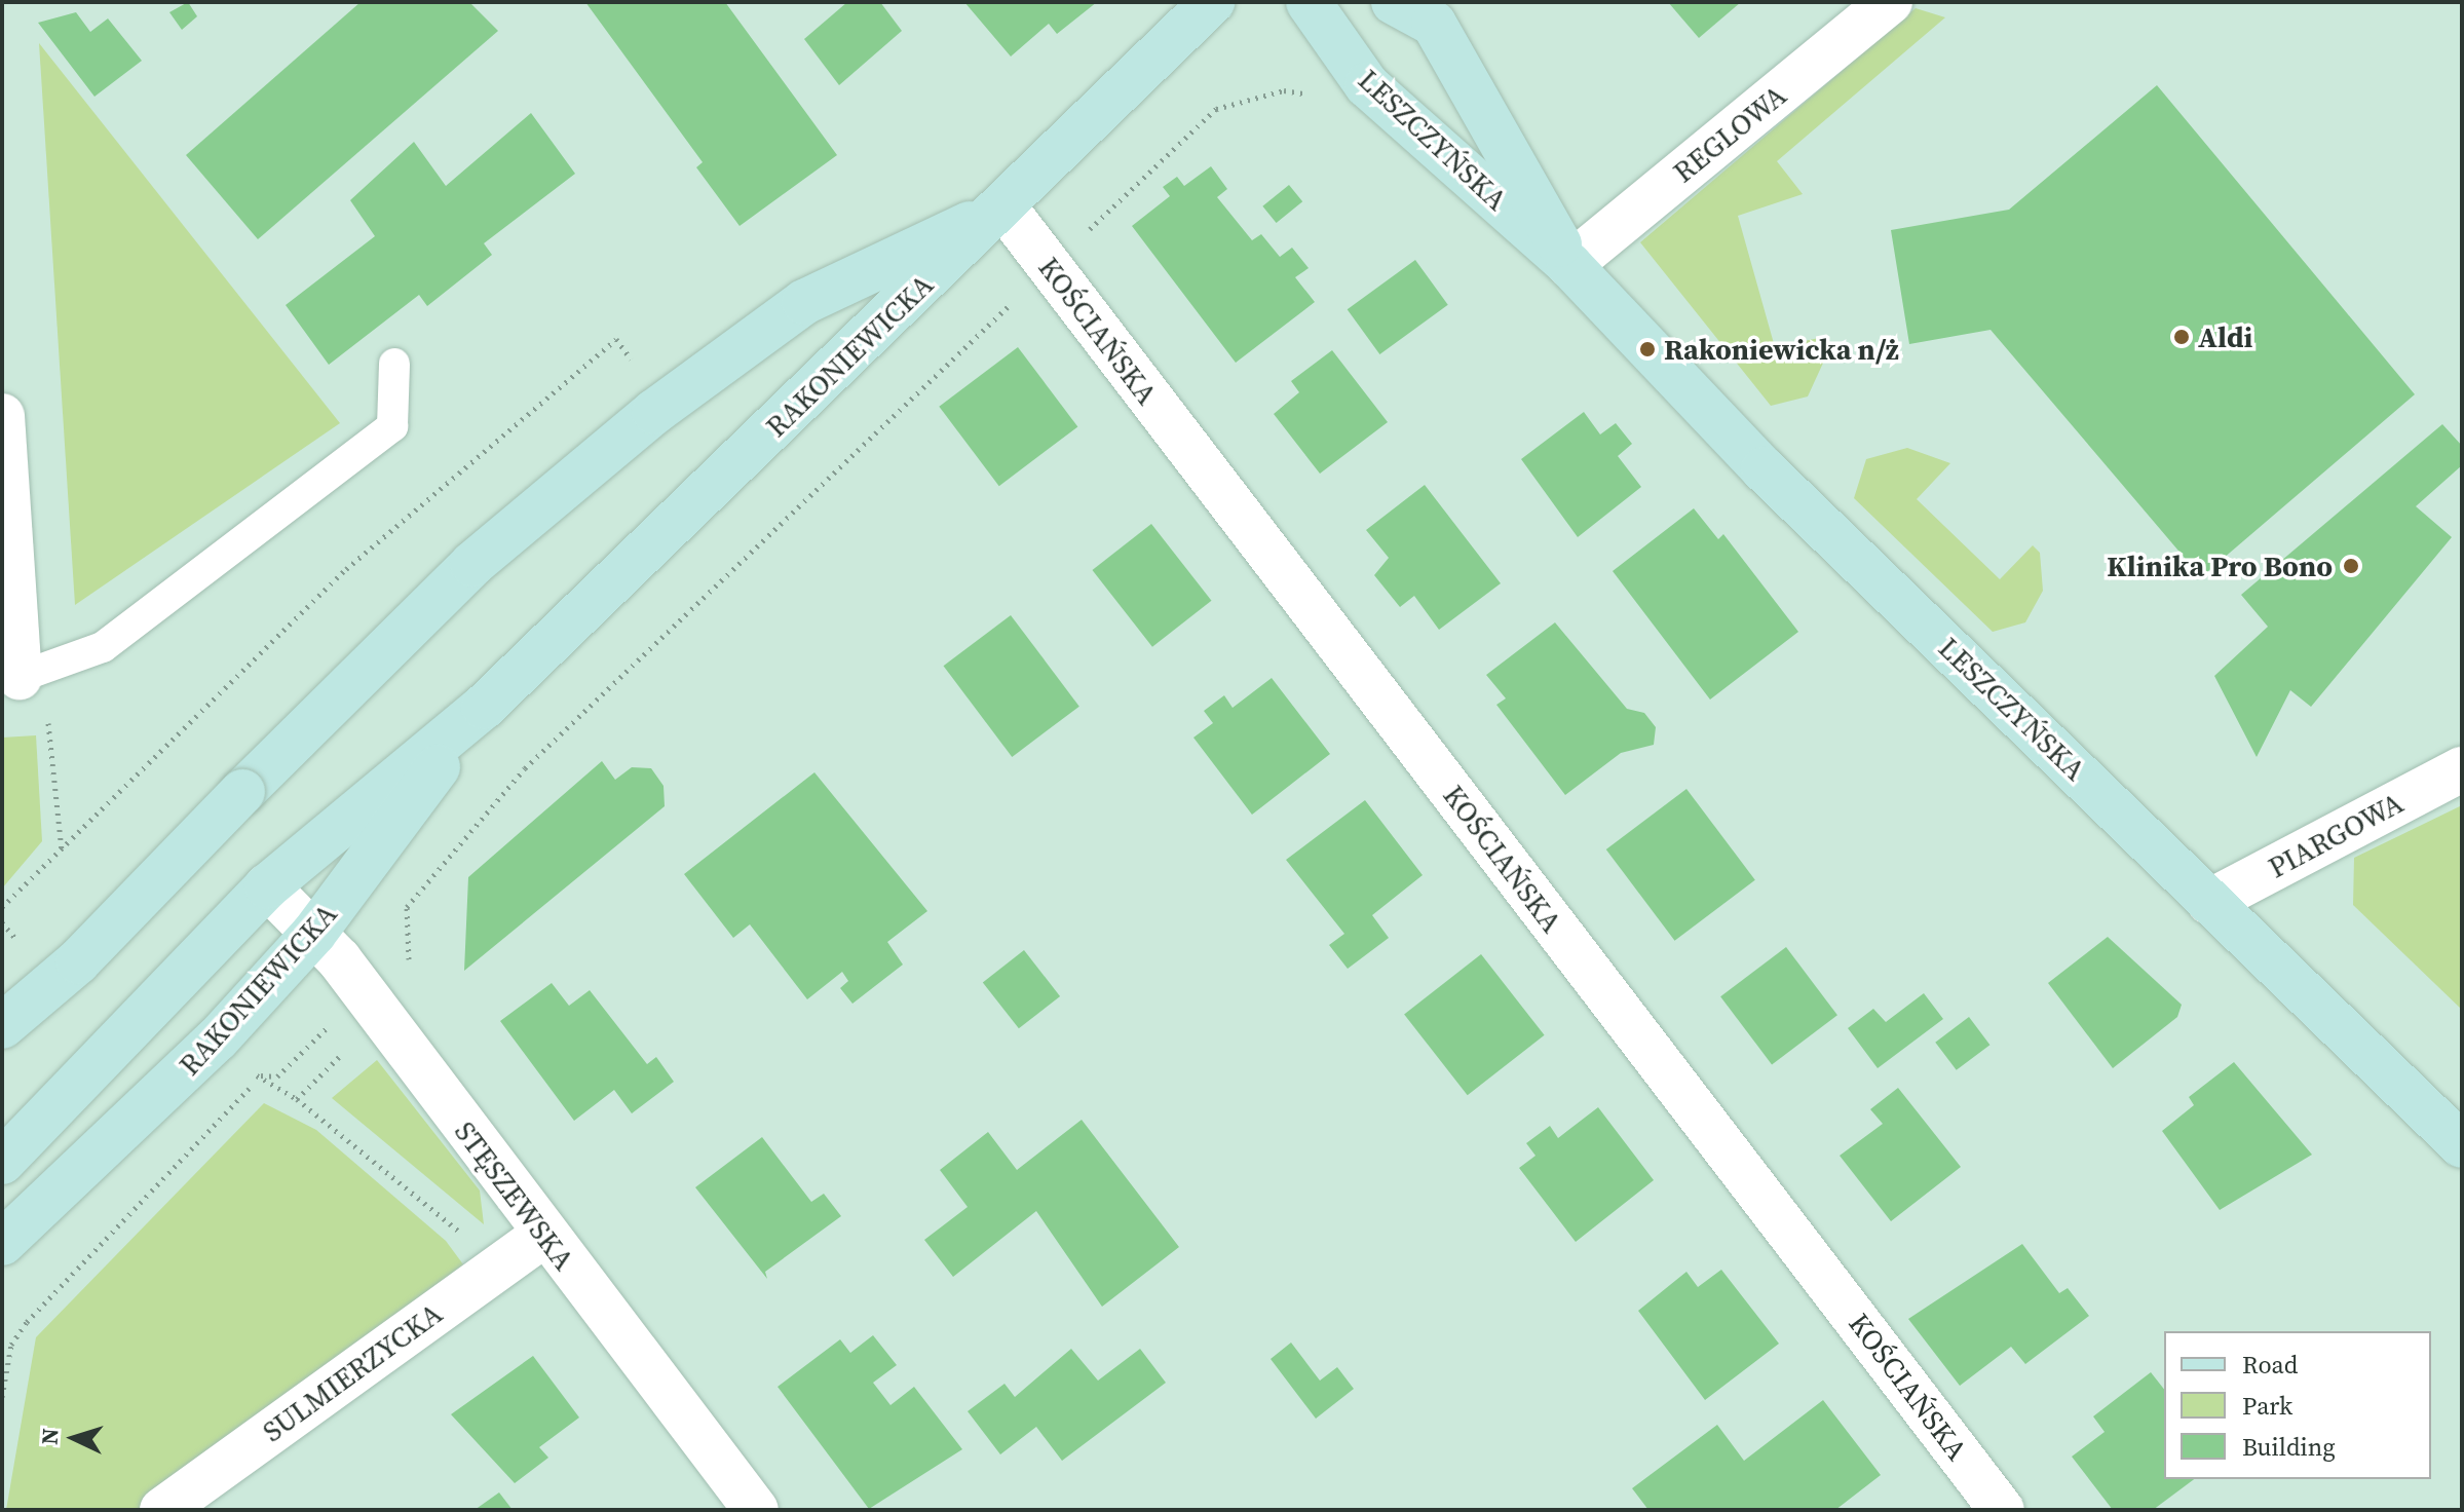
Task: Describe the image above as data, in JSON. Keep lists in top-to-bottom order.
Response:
{
  "streets": {
    "street": [
      "REGLOWA",
      "LESZCZYŃSKA",
      "KOŚCIAŃSKA",
      "RAKONIEWICKA",
      "PIARGOWA",
      "STĘSZEWSKA",
      "SULMIERZYCKA"
    ]
  },
  "crossings": [
    ["REGLOWA", "LESZCZYŃSKA"],
    ["LESZCZYŃSKA", "PIARGOWA"],
    ["KOŚCIAŃSKA", "RAKONIEWICKA"],
    ["RAKONIEWICKA", "STĘSZEWSKA"],
    ["STĘSZEWSKA", "SULMIERZYCKA"]
  ],
  "places": ["Aldi", "Rakoniewicka n/ż", "Klinika Pro Bono"],
  "legend": ["Road", "Park", "Building"],
  "north": "left"
}
